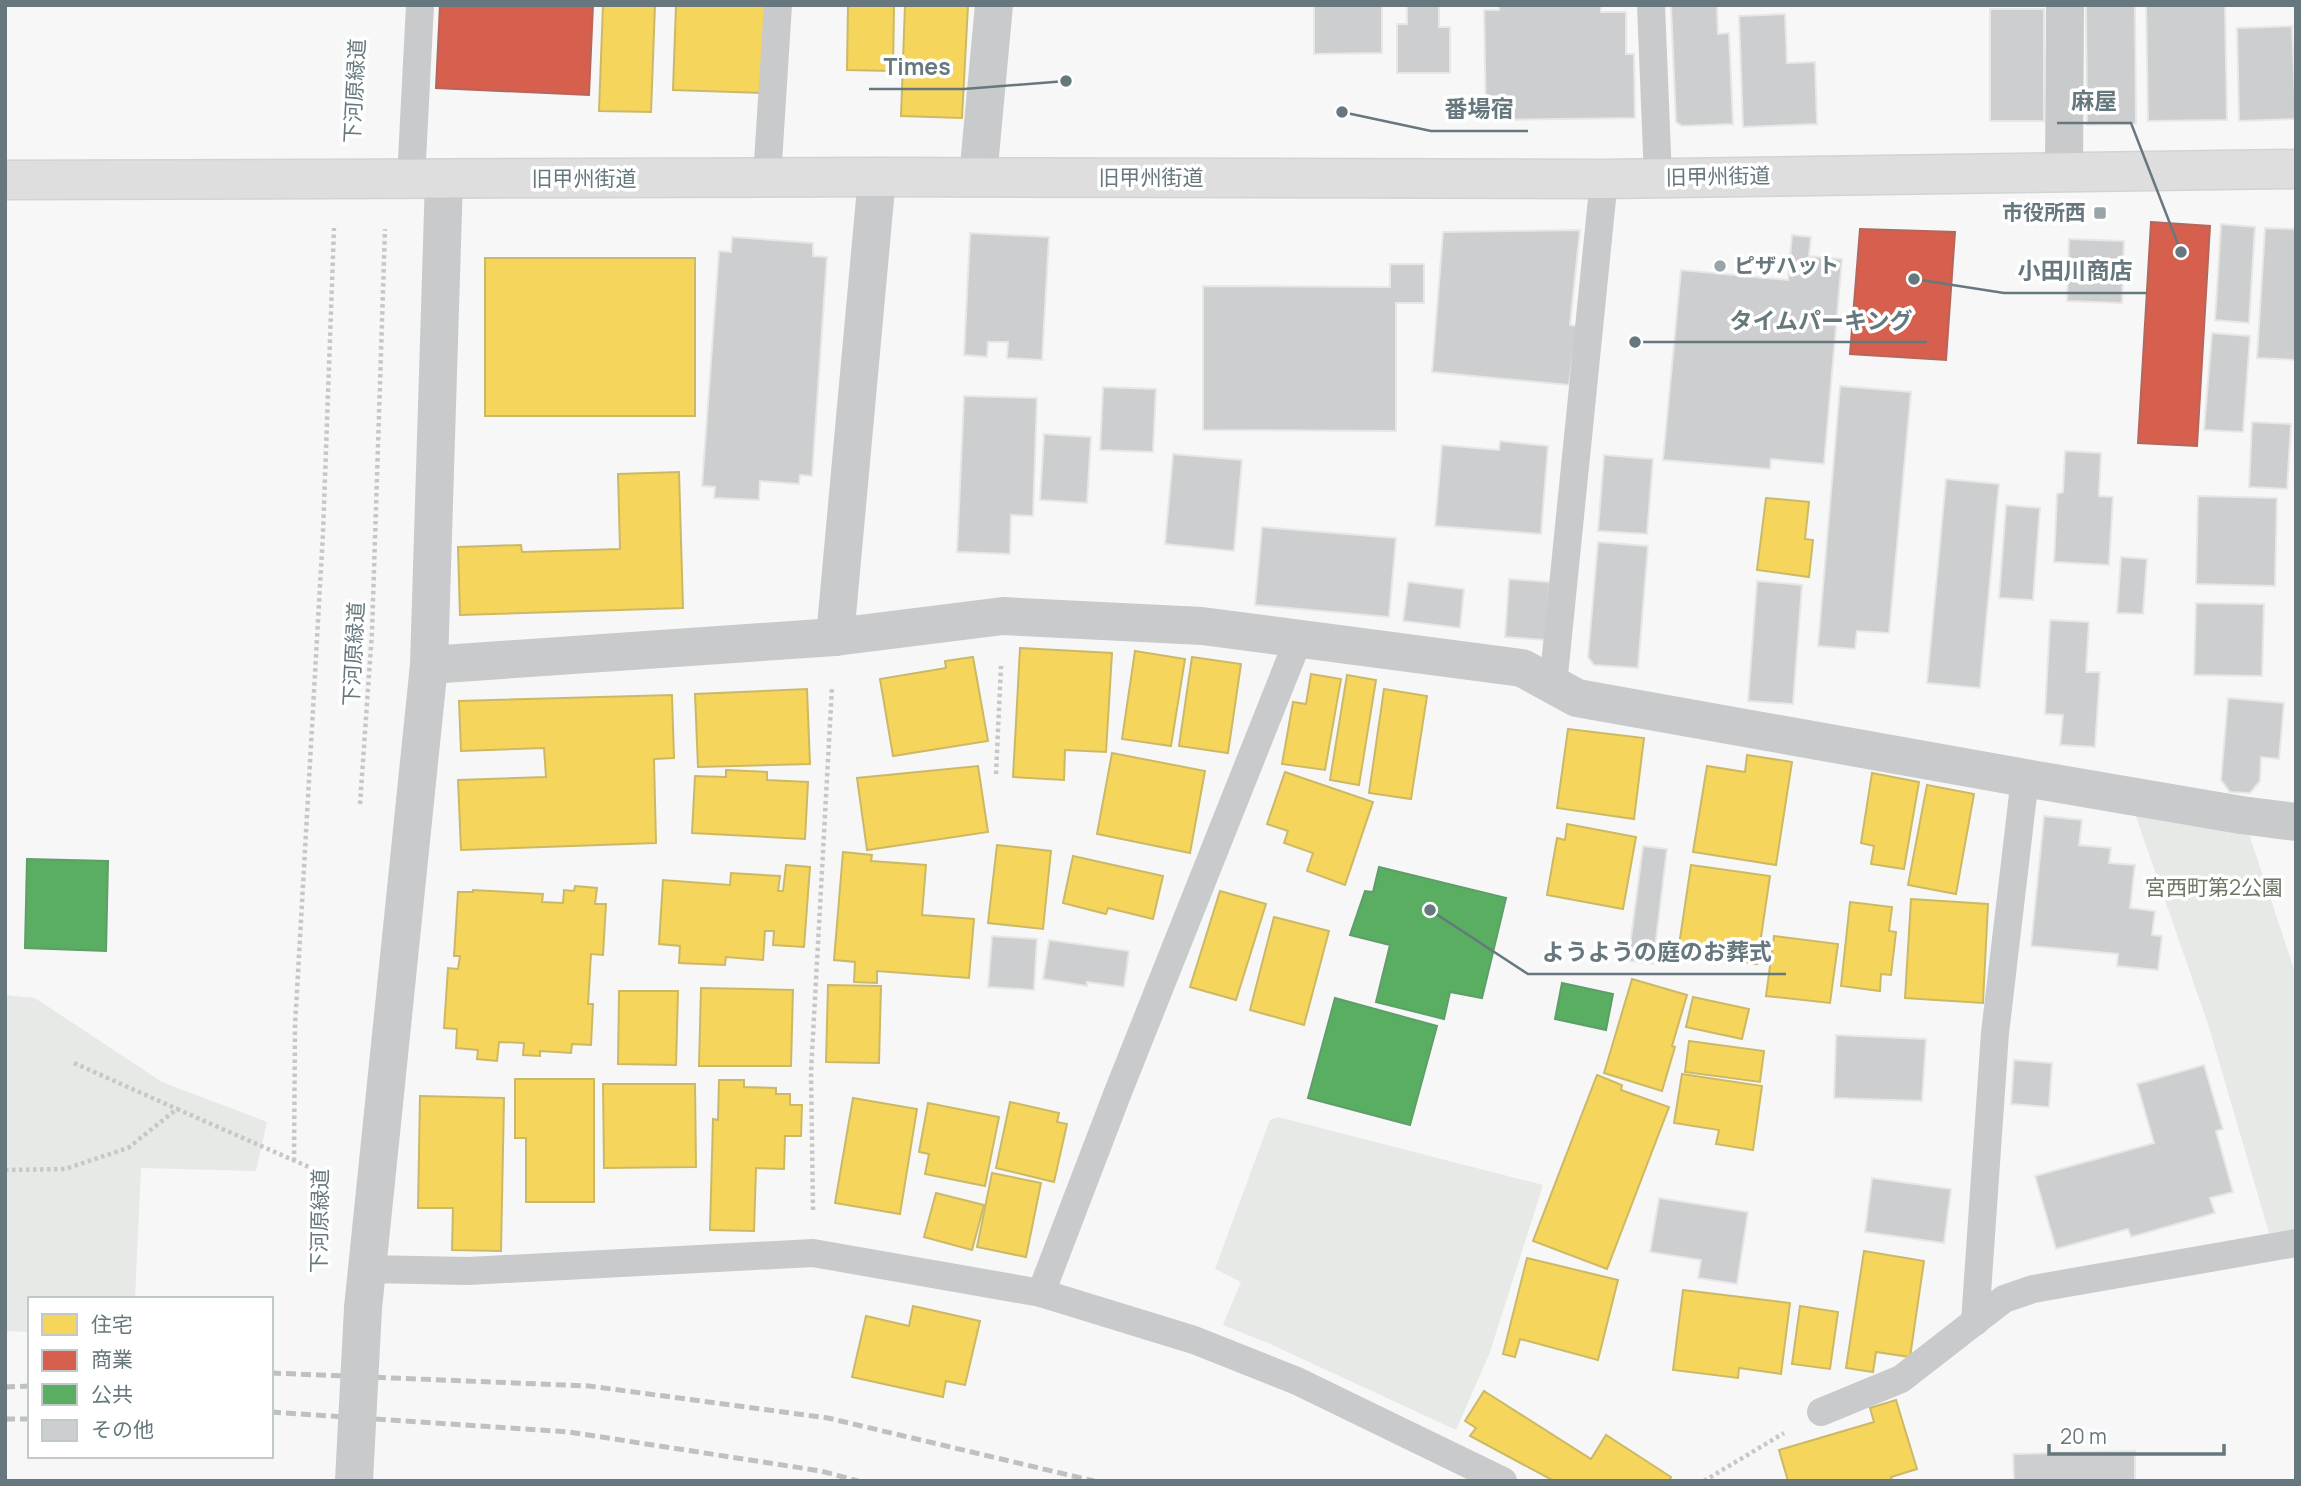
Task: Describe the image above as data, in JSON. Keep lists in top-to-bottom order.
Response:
{
  "streets": {
    "main road": ["旧甲州街道"],
    "path": ["下河原緑道"]
  },
  "crossings": [
    ["下河原緑道", "旧甲州街道"]
  ],
  "parks": ["宮西町第2公園"],
  "places": {
    "other": [
      "Times",
      "番場宿",
      "麻屋",
      "ピザハット",
      "小田川商店",
      "タイムパーキング",
      "ようようの庭のお葬式"
    ],
    "transit": ["市役所西"]
  },
  "legend": [
    "住宅",
    "商業",
    "公共",
    "その他"
  ],
  "scale_bar": "20 m"
}
